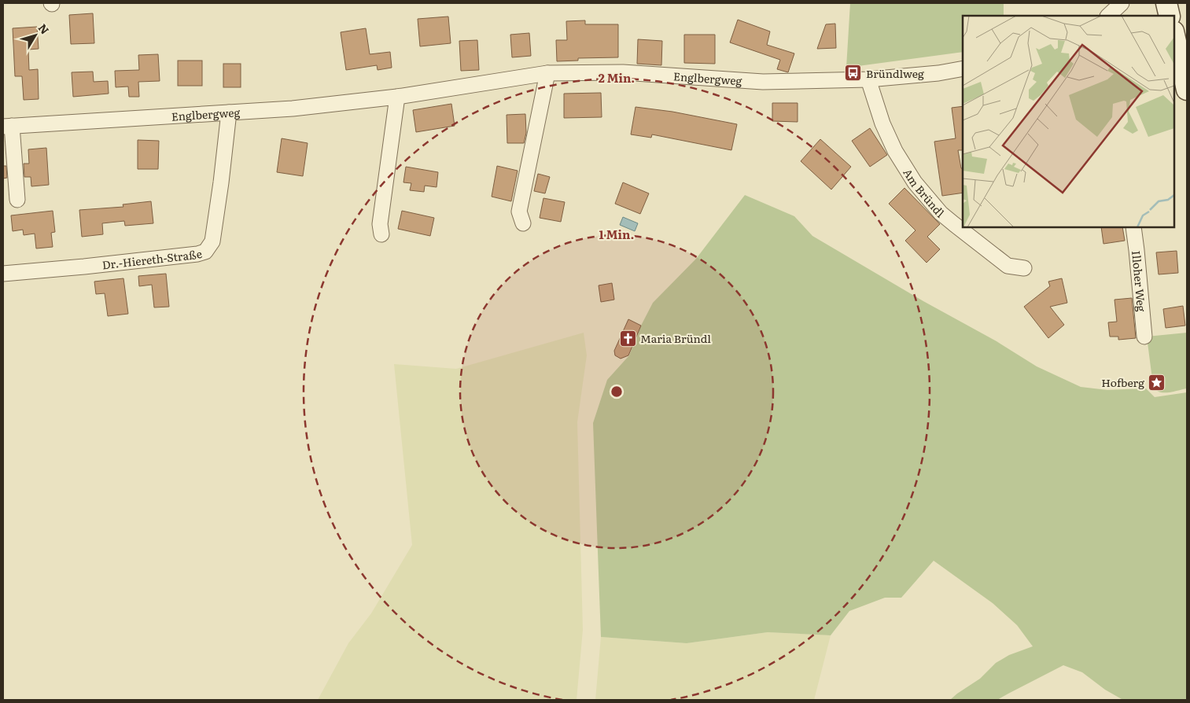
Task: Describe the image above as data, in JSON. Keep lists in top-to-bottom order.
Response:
{
  "streets": {
    "street": [
      "Englbergweg",
      "Am Bründl",
      "Dr.-Hiereth-Straße",
      "Illoher Weg"
    ]
  },
  "crossings": [
    ["Englbergweg", "Am Bründl"],
    ["Englbergweg", "Dr.-Hiereth-Straße"]
  ],
  "places": {
    "bus stop": ["Bründlweg"],
    "church": ["Maria Bründl"],
    "place": ["Hofberg"]
  },
  "north": "top right",
  "rings": ["2 Min.", "1 Min."]
}
